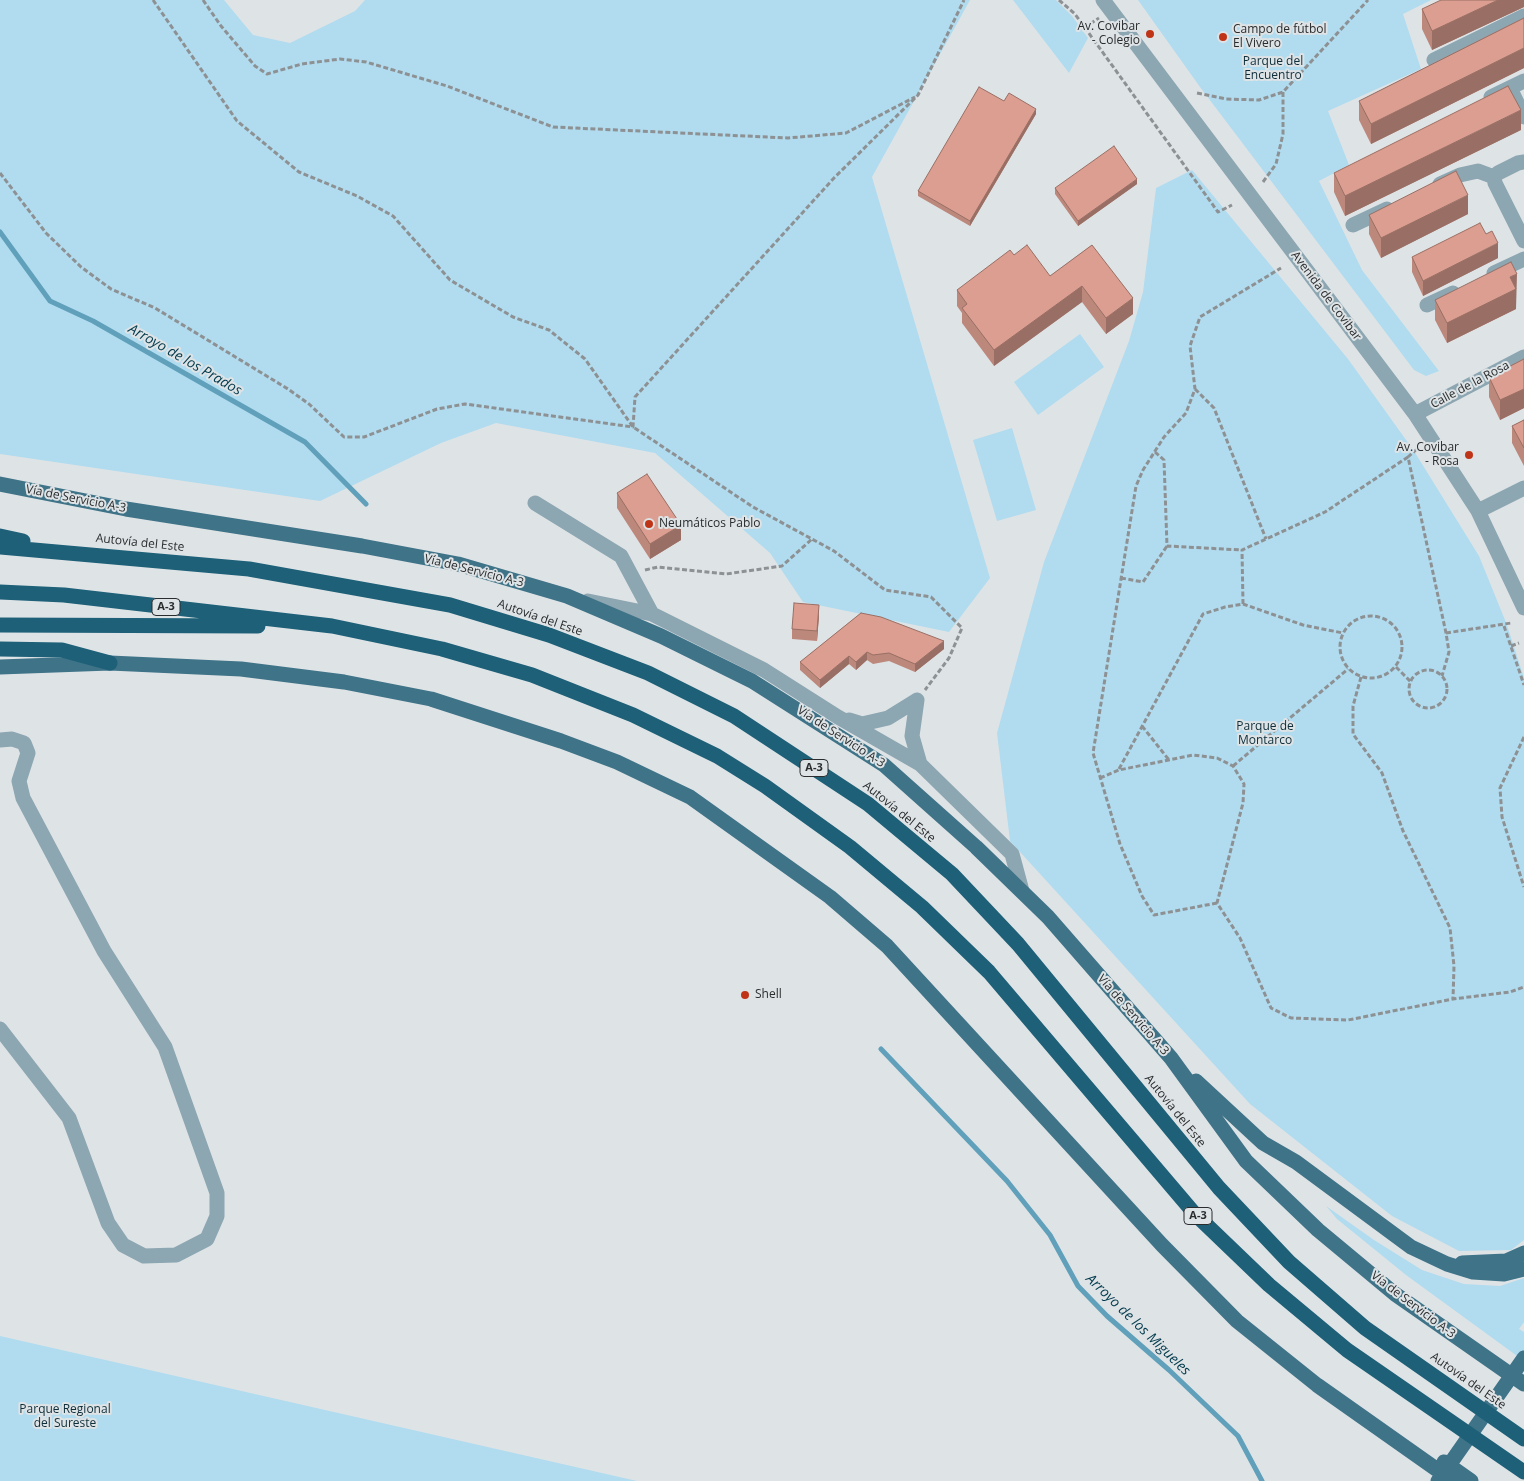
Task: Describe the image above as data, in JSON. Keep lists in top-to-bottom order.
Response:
{
  "streets": {
    "highway": ["Autovía del Este", "A-3"],
    "main road": ["Vía de Servicio A-3"],
    "street": ["Avenida de Covibar", "Calle de la Rosa"]
  },
  "crossings": [
    ["Avenida de Covibar", "Calle de la Rosa"]
  ],
  "water": ["Arroyo de los Prados", "Arroyo de los Migueles"],
  "parks": ["Parque del Encuentro", "Parque de Montarco", "Parque Regional del Sureste"],
  "places": [
    "Av. Covibar - Colegio",
    "Campo de fútbol El Vivero",
    "Av. Covibar - Rosa",
    "Neumáticos Pablo",
    "Shell"
  ]
}
